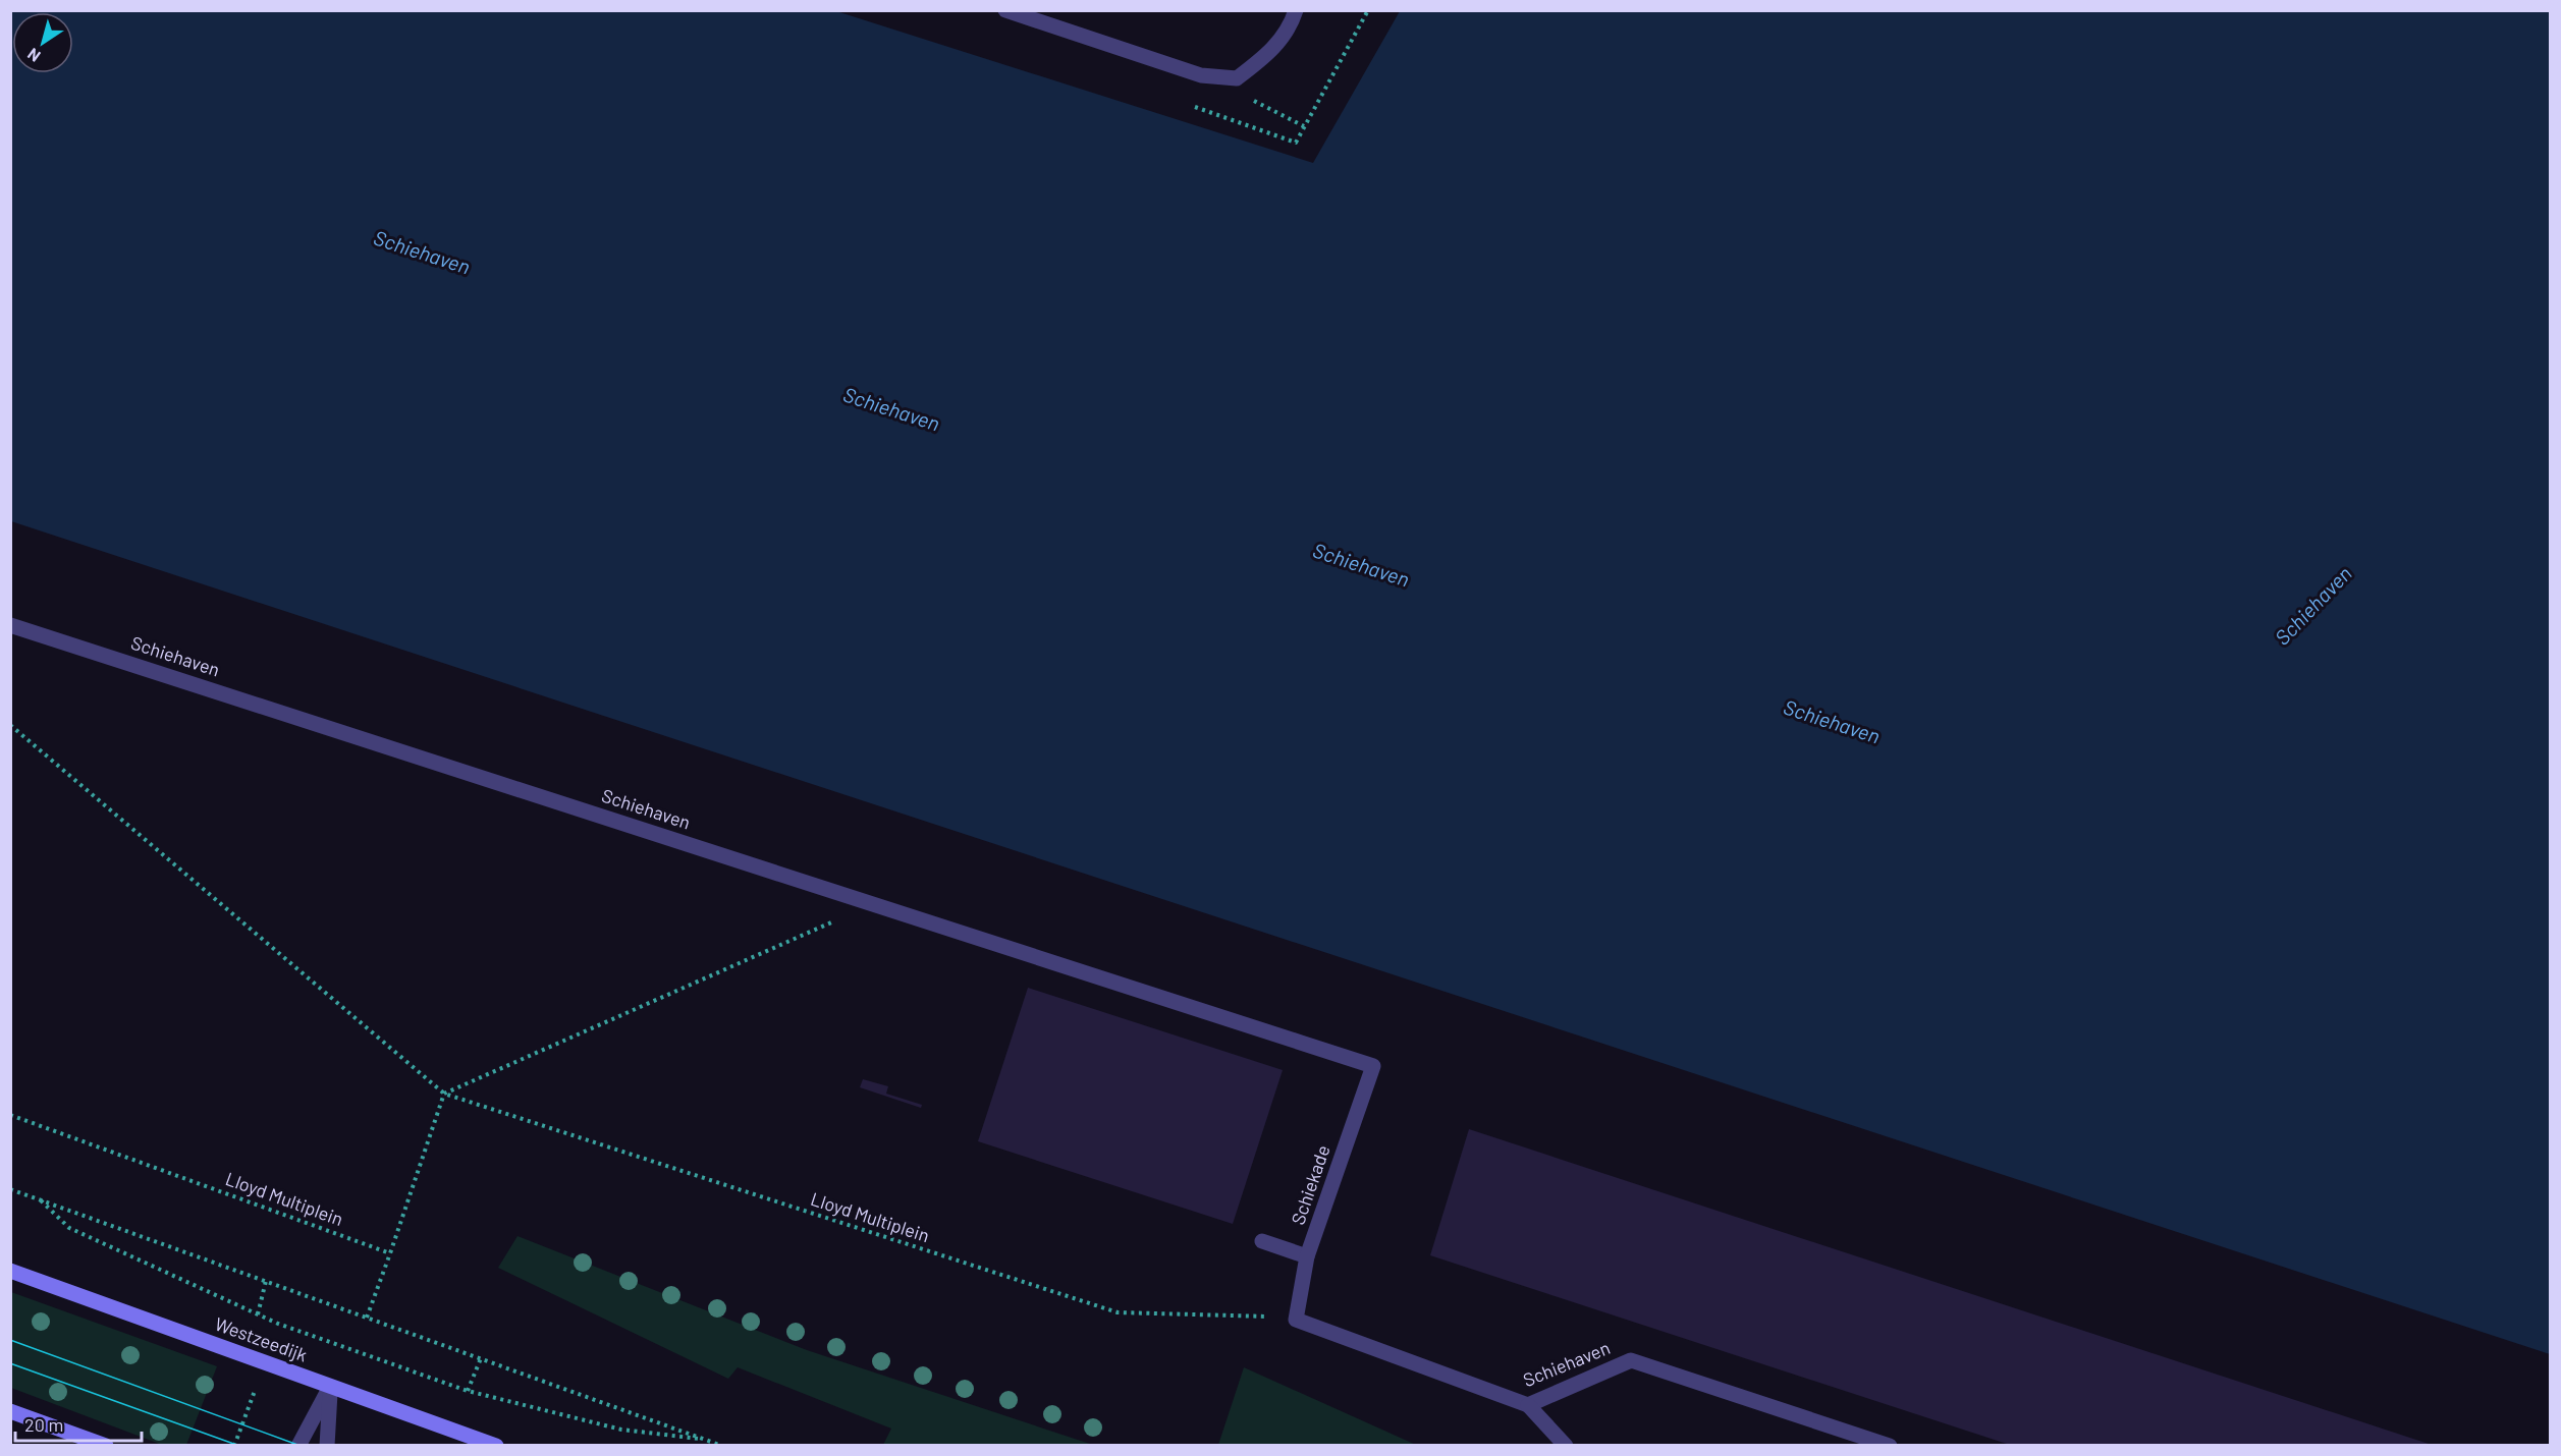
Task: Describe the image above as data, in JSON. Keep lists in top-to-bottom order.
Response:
{
  "streets": {
    "main road": ["Westzeedijk"],
    "street": ["Schiehaven", "Schiekade"],
    "path": ["Lloyd Multiplein"]
  },
  "crossings": [
    ["Schiehaven", "Schiekade"],
    ["Schiehaven", "Lloyd Multiplein"],
    ["Schiekade", "Lloyd Multiplein"]
  ],
  "water": ["Schiehaven"],
  "scale_bar": "20 m",
  "north": "bottom left"
}
